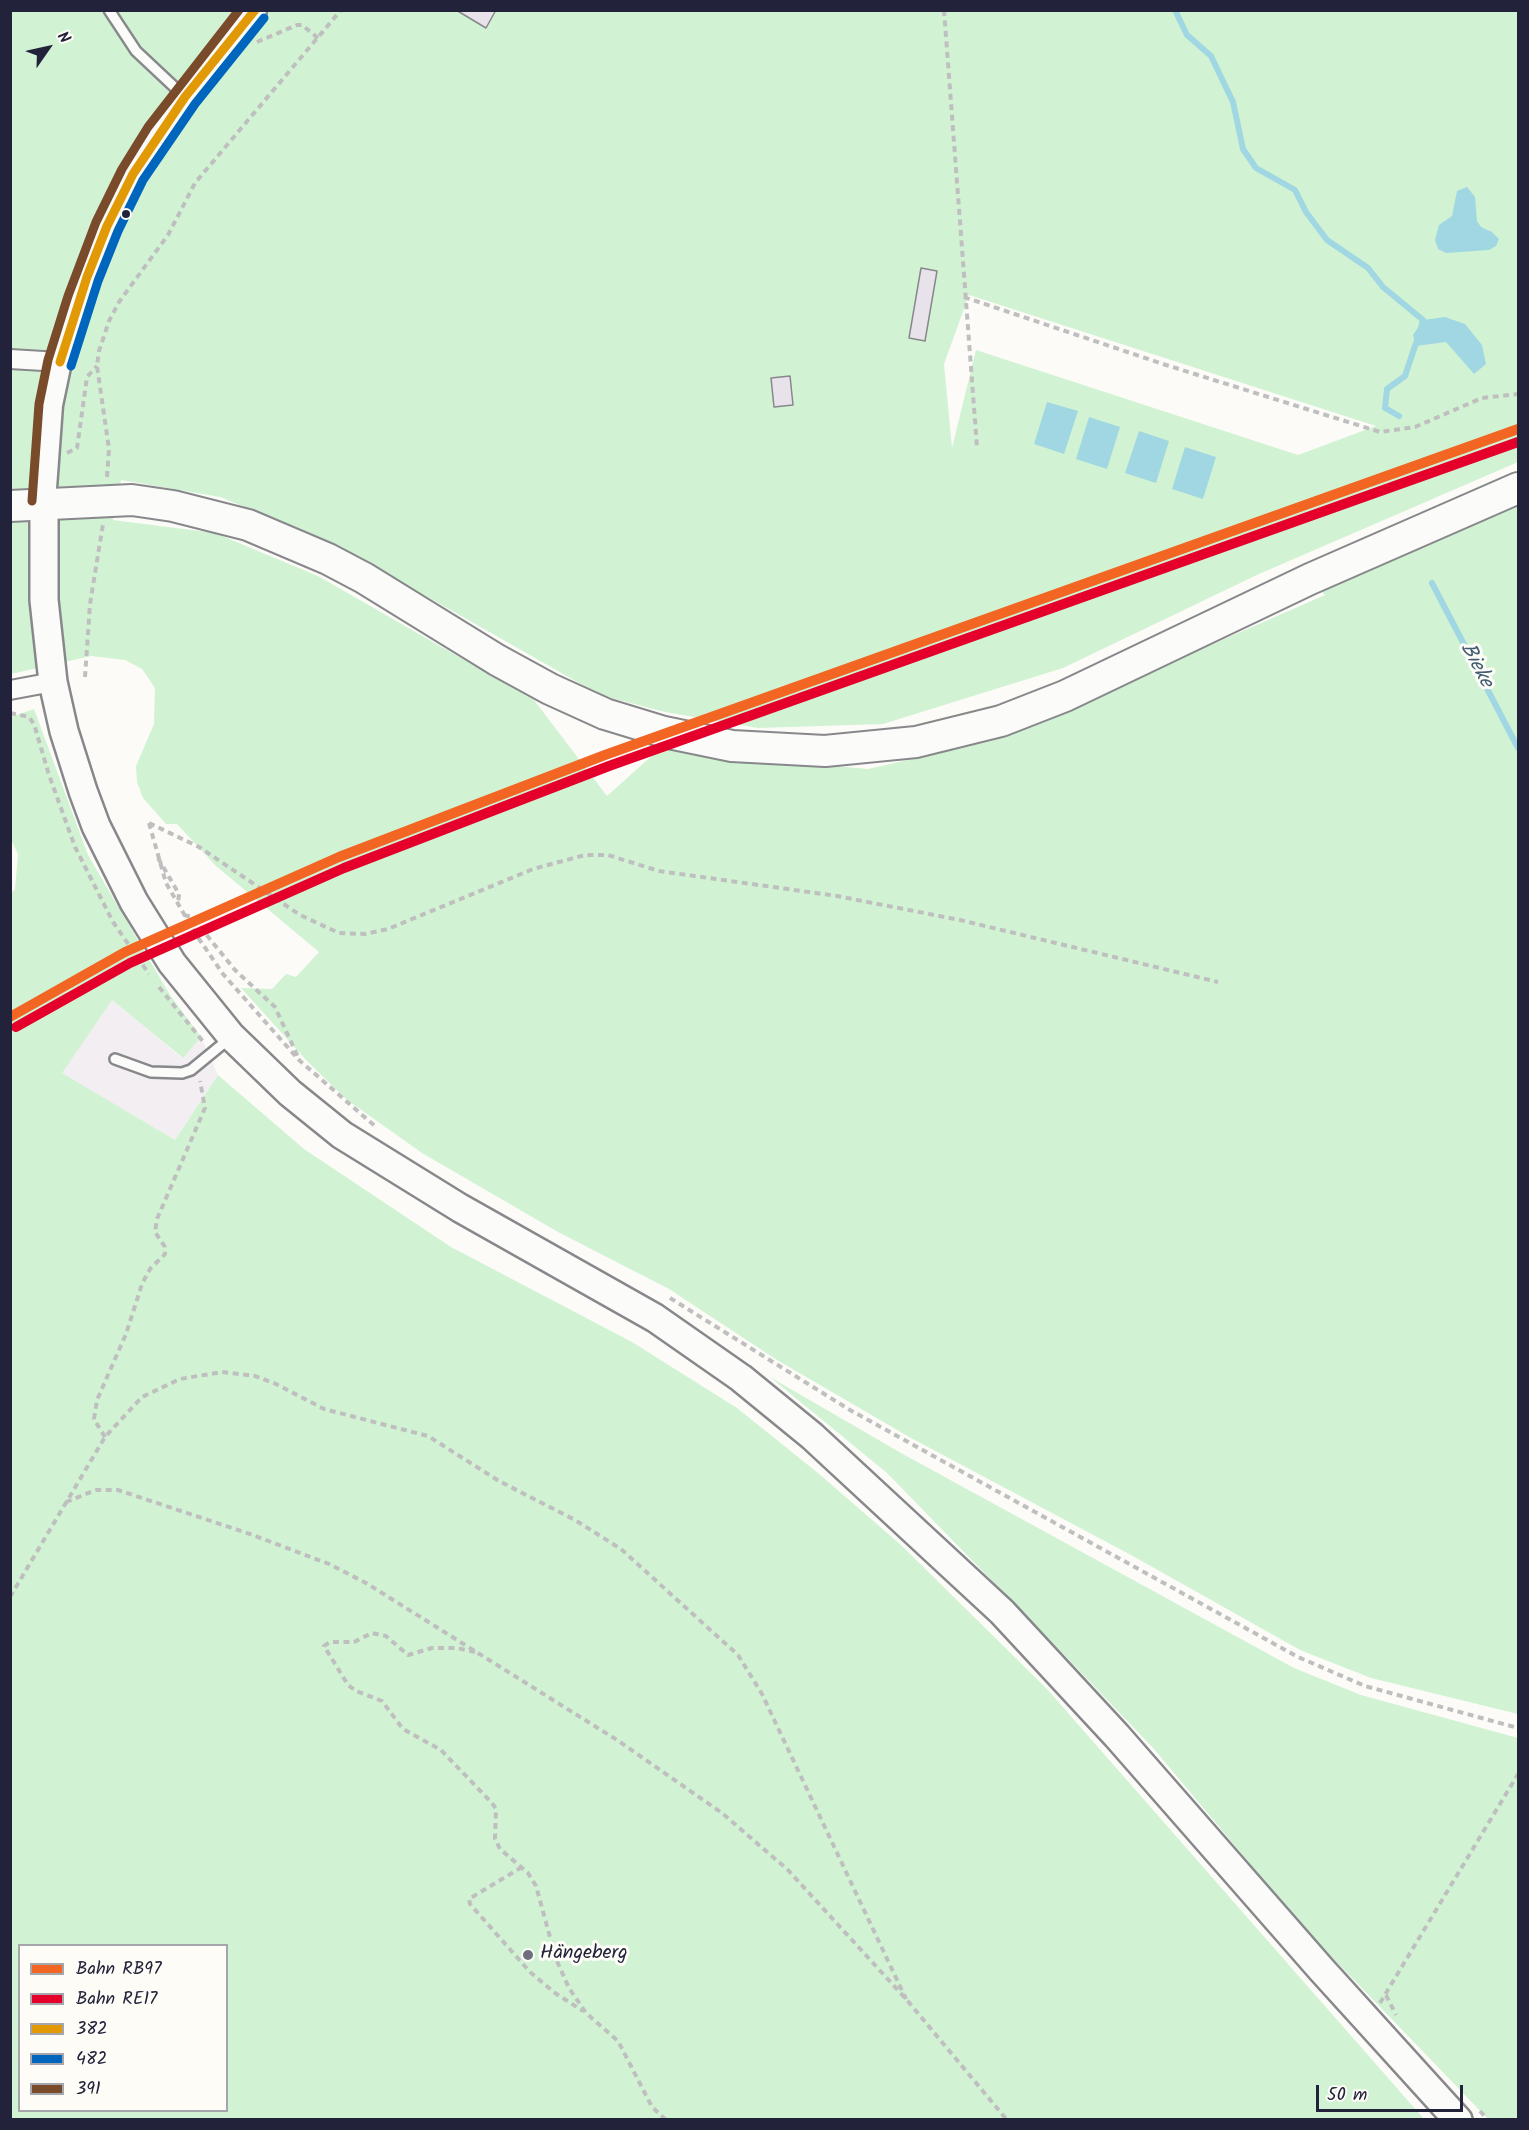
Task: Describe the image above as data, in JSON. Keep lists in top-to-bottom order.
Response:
{
  "water": ["Bieke"],
  "places": ["Hängeberg"],
  "lines": [
    "transit line 382",
    "transit line 391",
    "transit line 482",
    "rail line RB97",
    "rail line RE17"
  ],
  "legend": [
    "Bahn RB97",
    "Bahn RE17",
    "382",
    "482",
    "391"
  ],
  "scale_bar": "50 m",
  "north": "top right"
}
